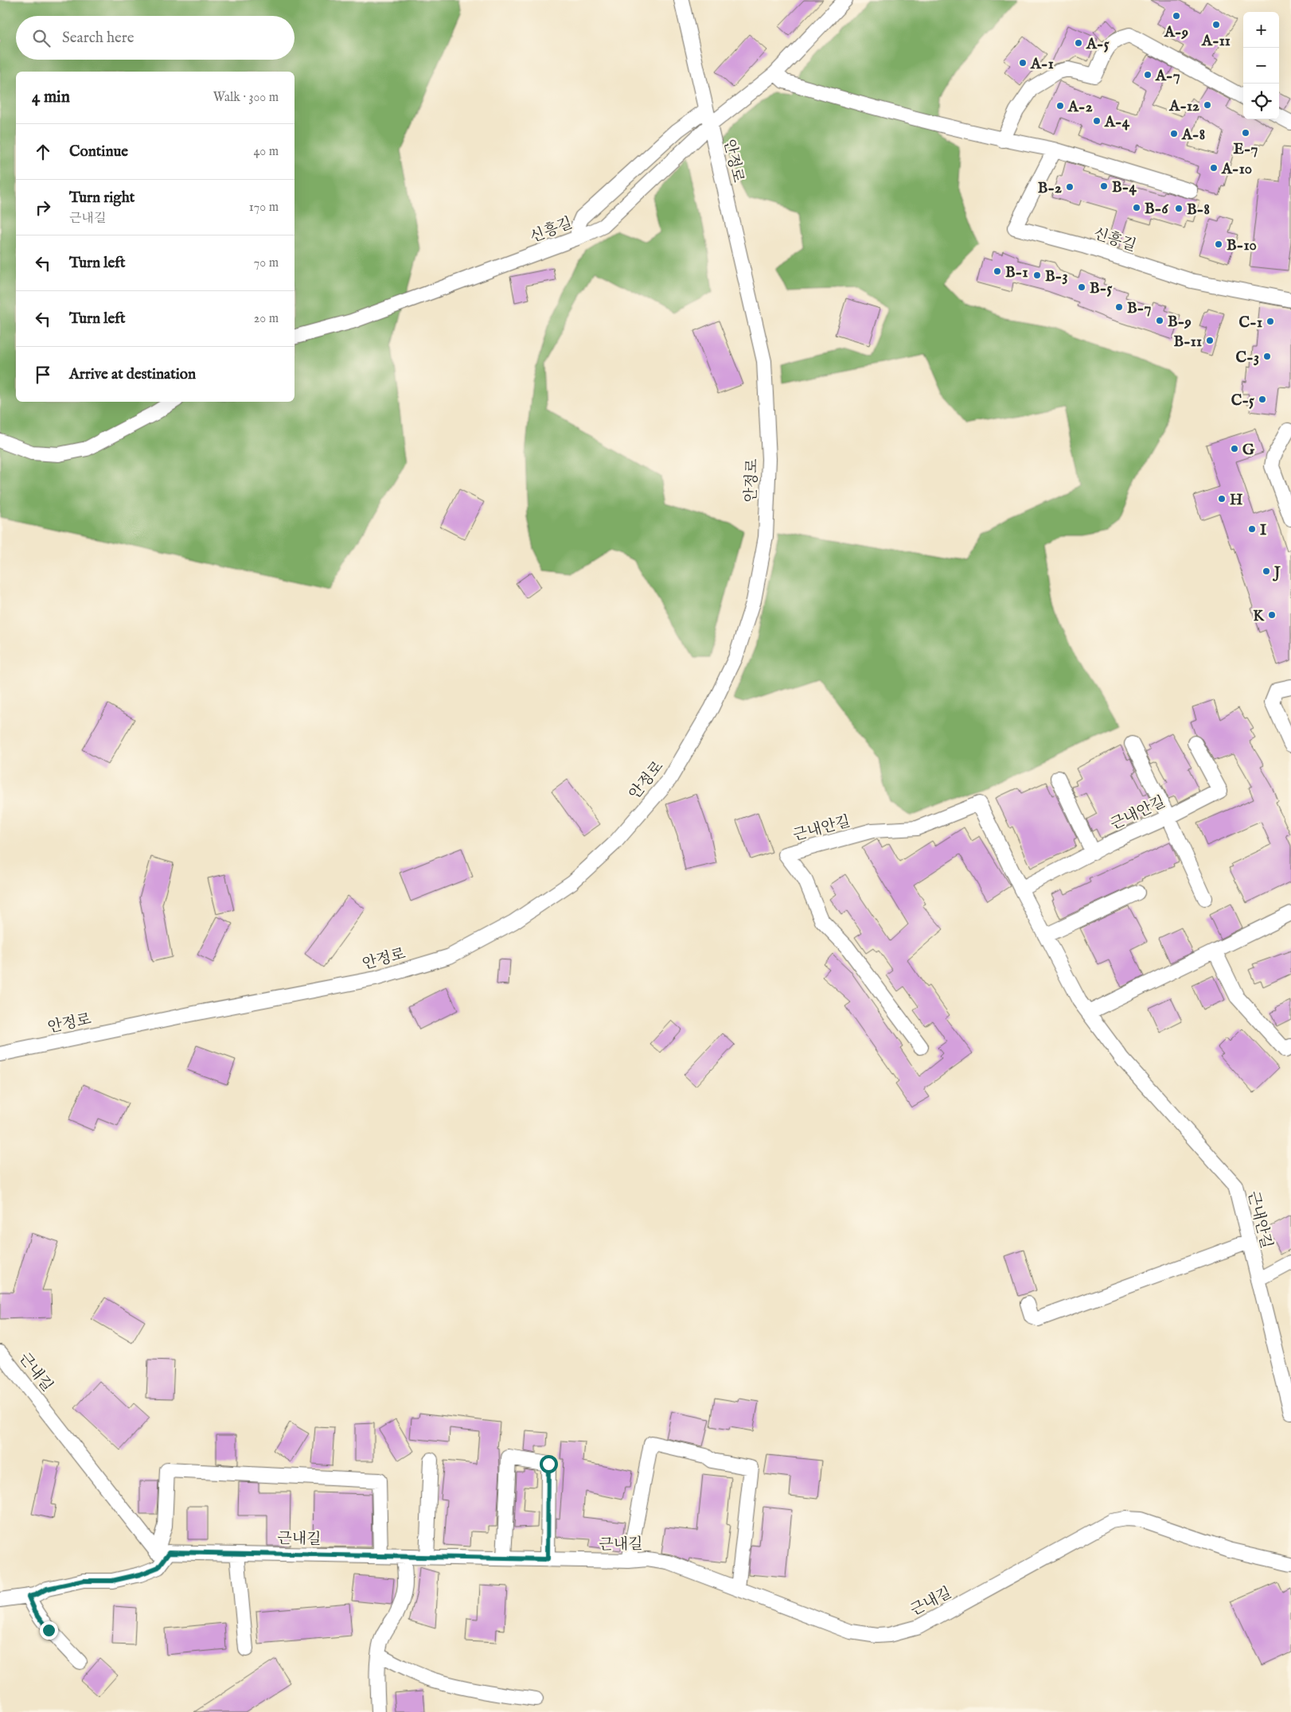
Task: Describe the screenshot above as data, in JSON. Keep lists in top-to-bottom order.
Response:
{
  "streets": {
    "street": [
      "안정로",
      "신흥길",
      "근내안길",
      "근내길"
    ]
  },
  "crossings": [
    ["안정로", "신흥길"]
  ],
  "places": [
    "A-9",
    "A-11",
    "A-5",
    "A-1",
    "A-7",
    "A-12",
    "A-2",
    "A-4",
    "E-7",
    "A-8",
    "A-10",
    "B-4",
    "B-2",
    "B-6",
    "B-8",
    "B-10",
    "B-1",
    "B-3",
    "B-5",
    "B-7",
    "B-9",
    "C-1",
    "B-11",
    "C-3",
    "C-5",
    "G",
    "H",
    "I",
    "J",
    "K"
  ],
  "page": {
    "map_buttons": ["+", "−"],
    "search": "Search here",
    "heading": ["4 min", "Walk · 300 m"],
    "list": [
      ["Continue", "40 m"],
      ["Turn right", "근내길", "170 m"],
      ["Turn left", "70 m"],
      ["Turn left", "20 m"],
      "Arrive at destination"
    ]
  }
}
